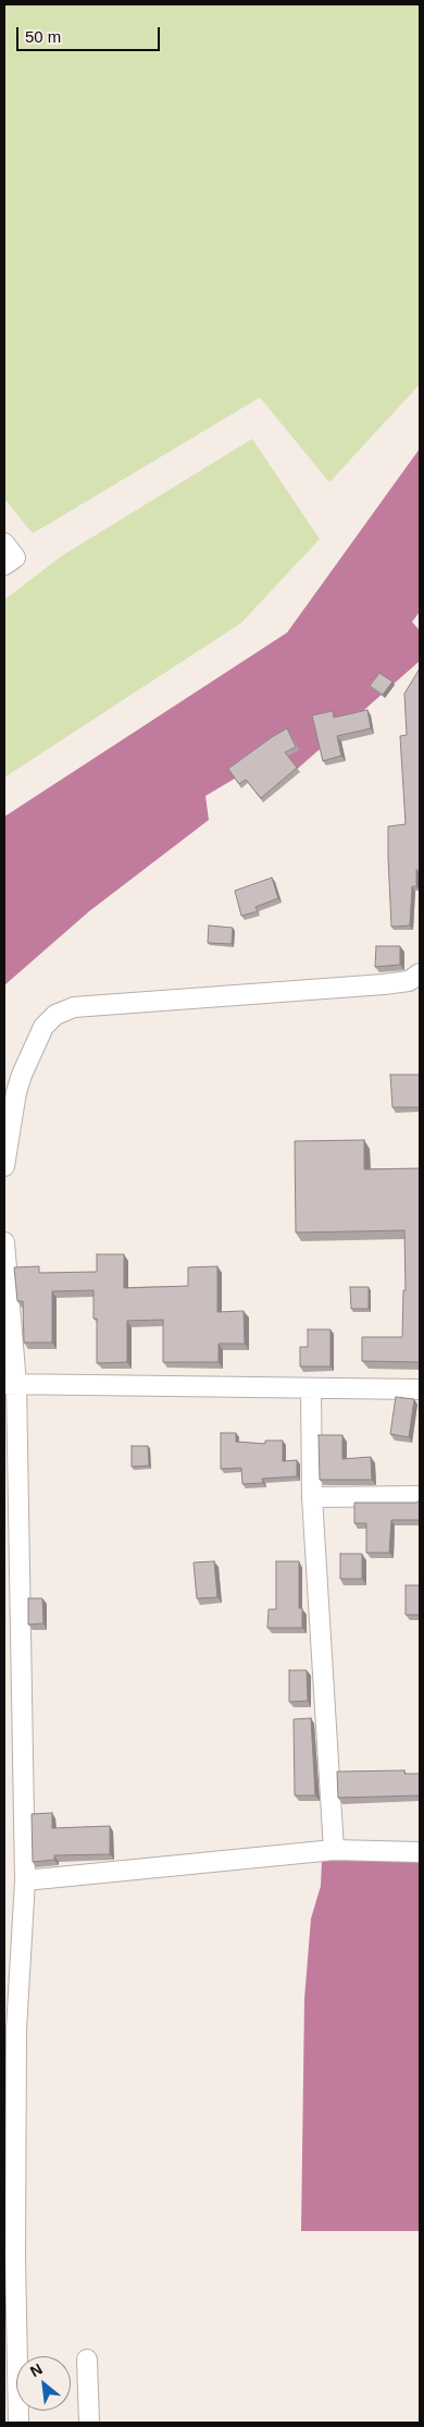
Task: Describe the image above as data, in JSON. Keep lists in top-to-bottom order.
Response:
{
  "scale_bar": "50 m",
  "north": "top left"
}
